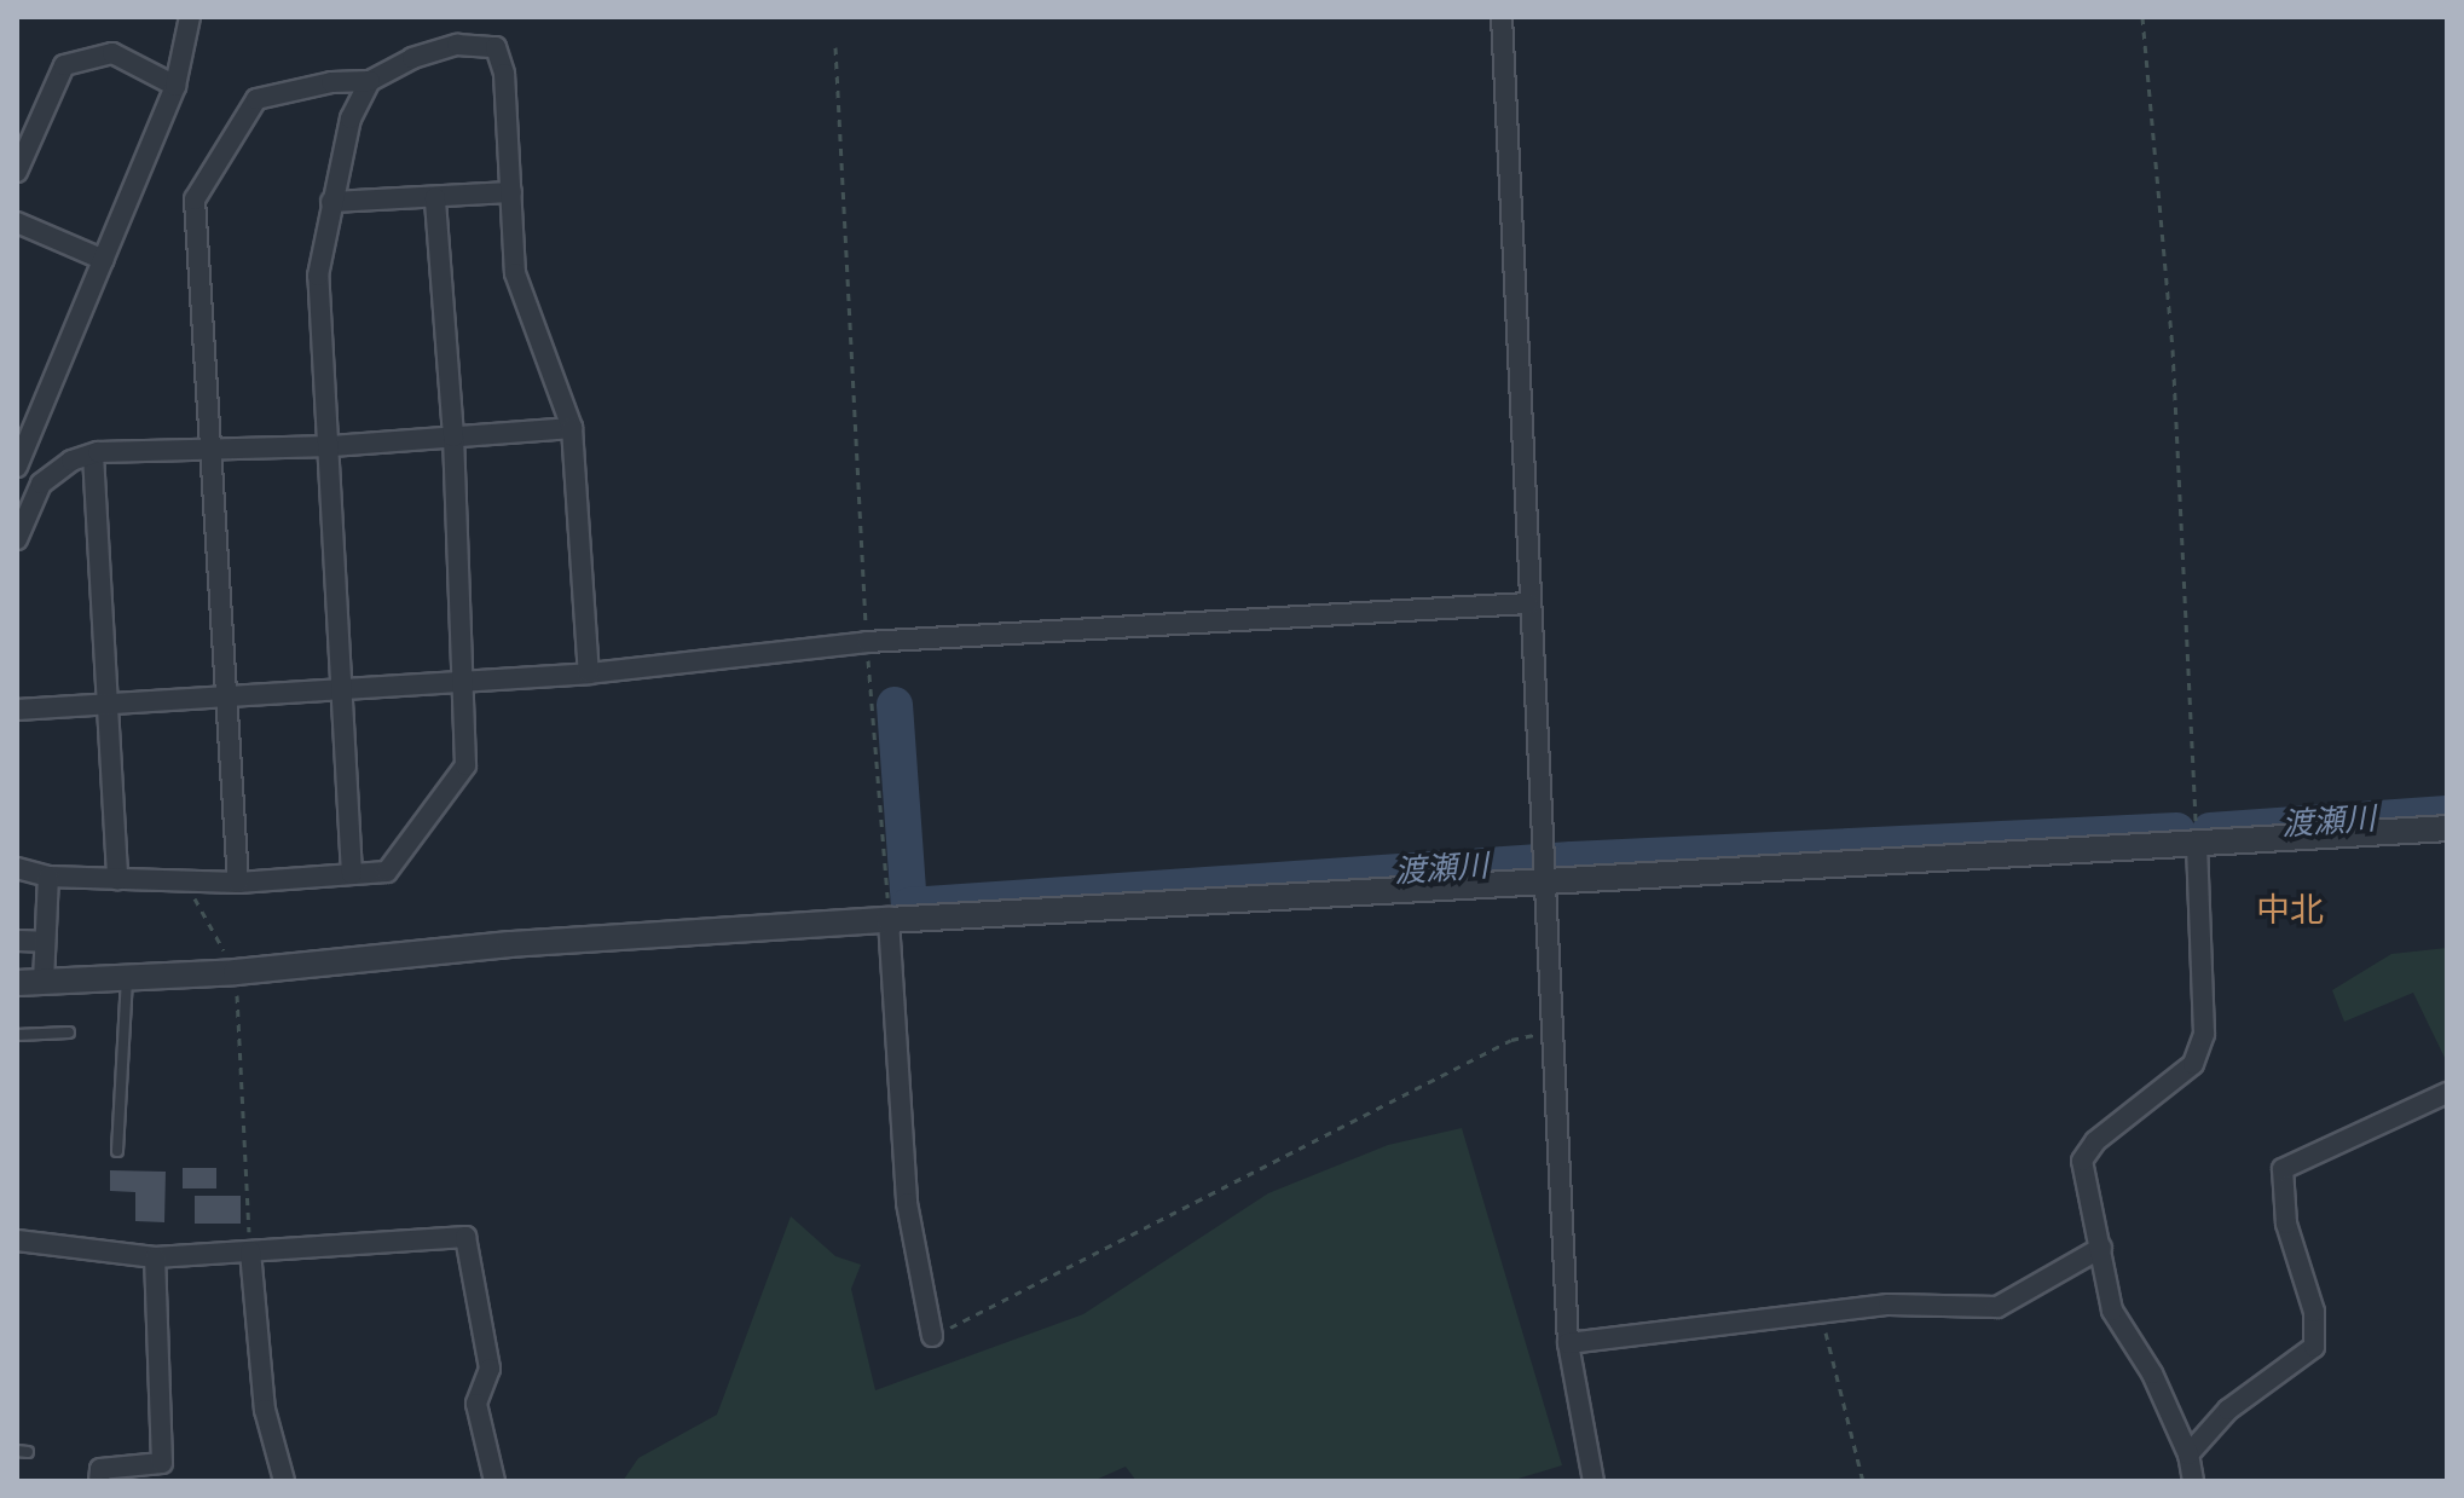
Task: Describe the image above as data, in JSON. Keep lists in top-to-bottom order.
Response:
{
  "districts": ["中北"],
  "water": ["渡瀬川"]
}
